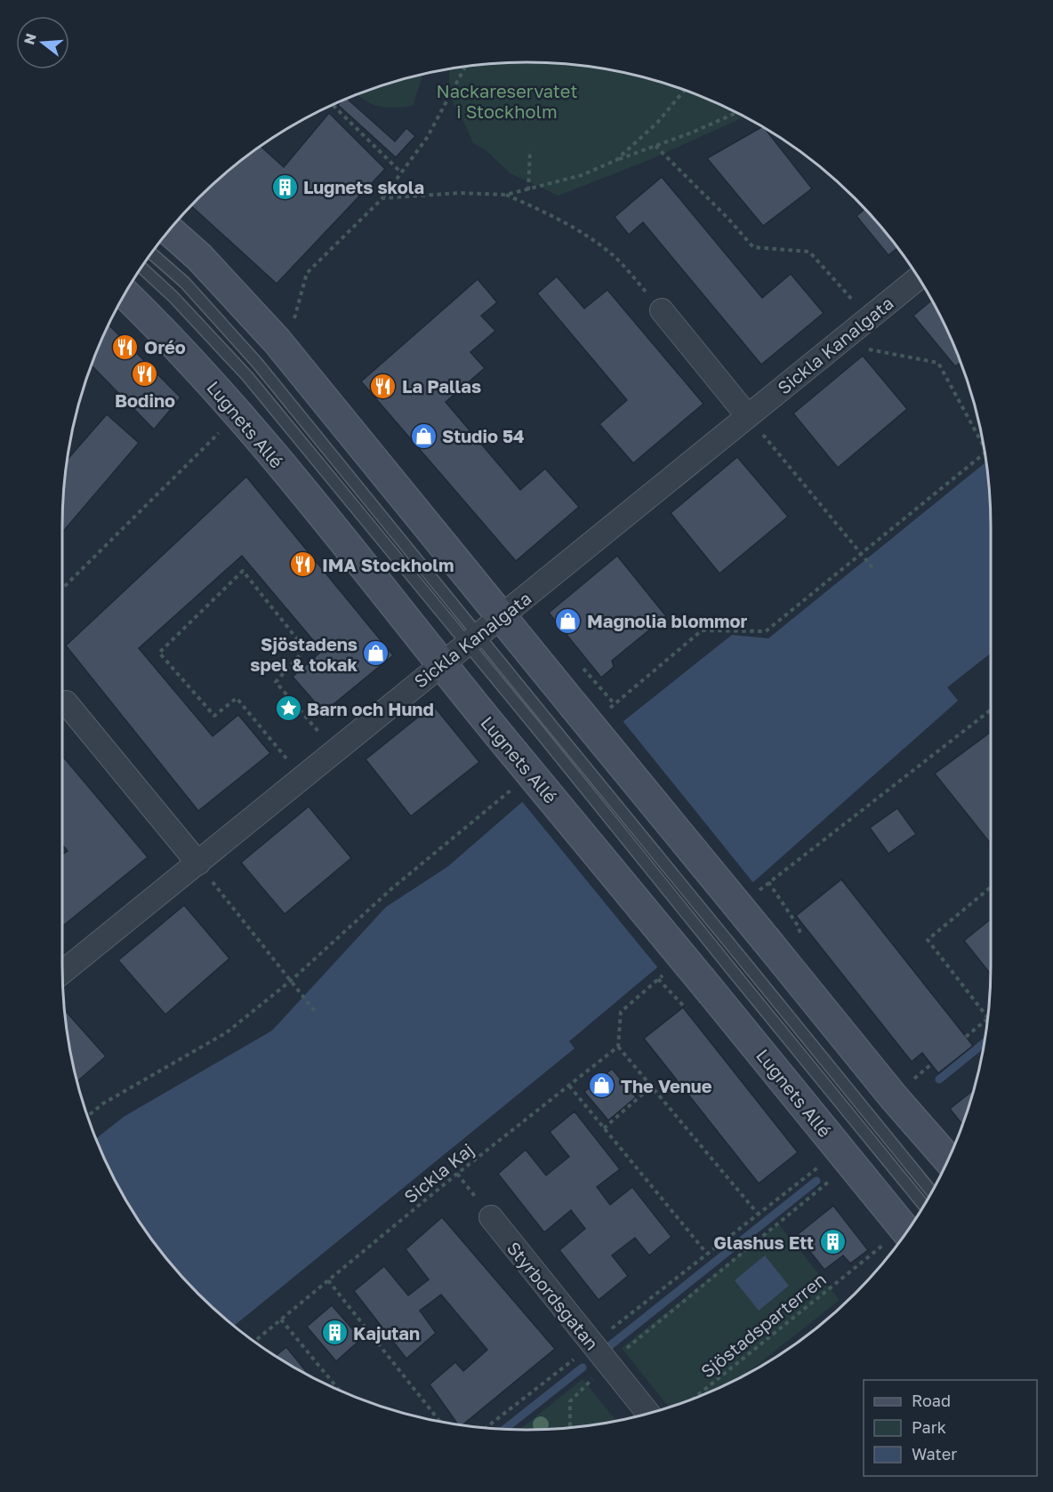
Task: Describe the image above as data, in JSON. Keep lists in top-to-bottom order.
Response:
{
  "streets": {
    "street": ["Sickla Kanalgata", "Lugnets Allé", "Styrbordsgatan"],
    "path": ["Sickla Kaj", "Sjöstadsparterren"]
  },
  "crossings": [
    ["Sickla Kanalgata", "Lugnets Allé"]
  ],
  "parks": ["Nackareservatet i Stockholm"],
  "places": {
    "building": ["Lugnets skola", "Glashus Ett", "Kajutan"],
    "restaurant": [
      "Oréo",
      "Bodino",
      "La Pallas",
      "IMA Stockholm"
    ],
    "shop": [
      "Studio 54",
      "Magnolia blommor",
      "Sjöstadens spel & tokak",
      "The Venue"
    ],
    "place": ["Barn och Hund"]
  },
  "legend": ["Road", "Park", "Water"],
  "north": "left"
}
